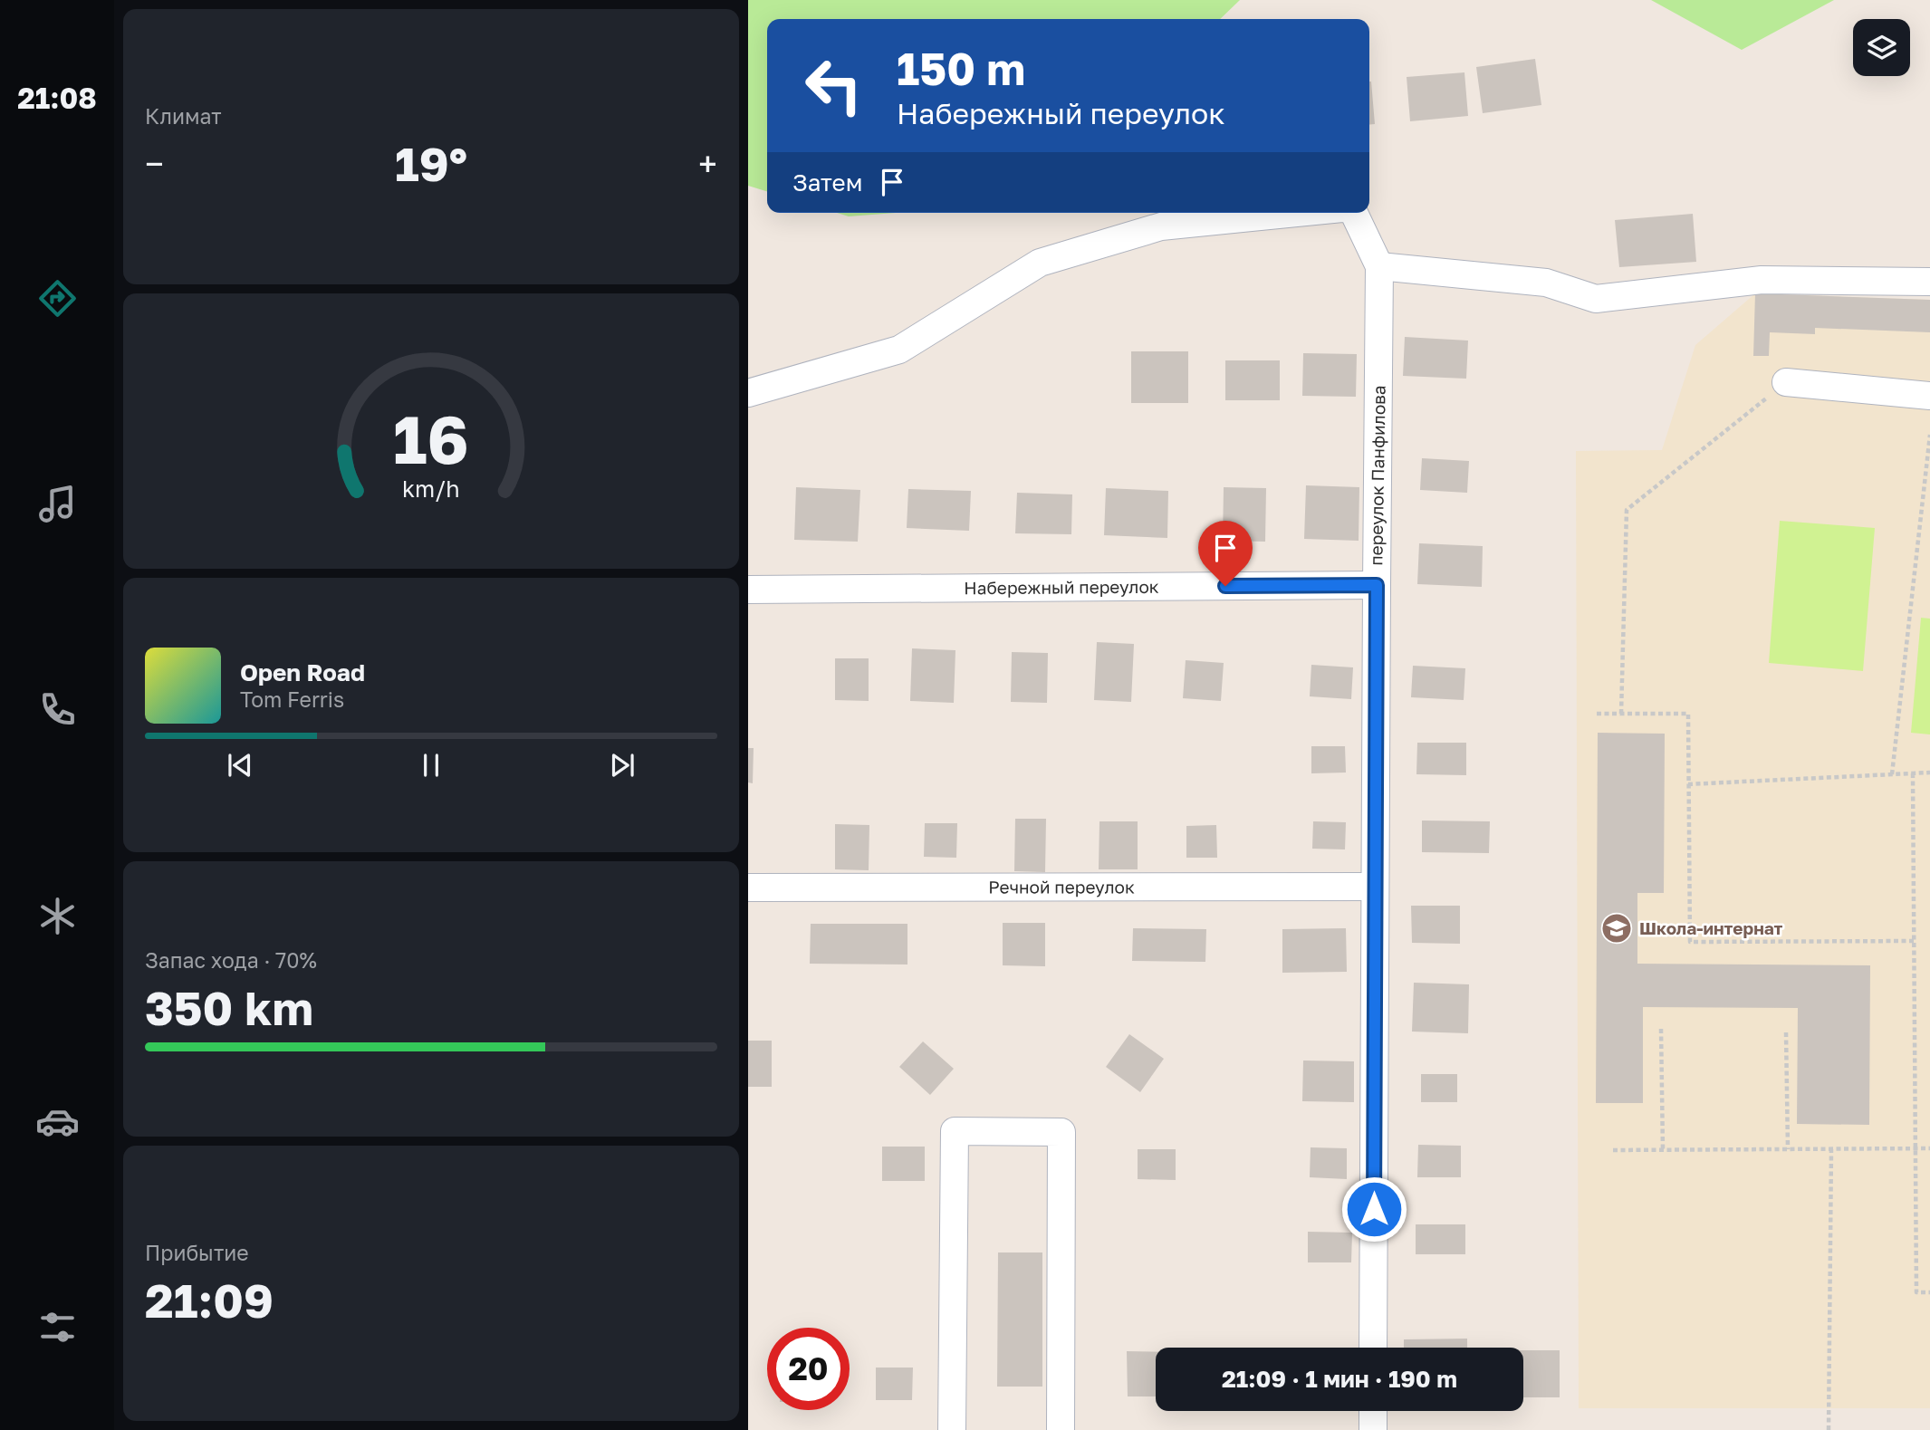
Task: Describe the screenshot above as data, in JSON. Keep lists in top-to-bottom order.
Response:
{
  "streets": {
    "lane": ["переулок Панфилова", "Набережный переулок", "Речной переулок"]
  },
  "crossings": [
    ["переулок Панфилова", "Набережный переулок"],
    ["переулок Панфилова", "Речной переулок"]
  ],
  "places": {
    "school or university": ["Школа-интернат"]
  },
  "page": {
    "tabs": "21:08",
    "tile": [
      "Климат",
      ["Запас хода · 70%", "350 km"],
      ["Прибытие", "21:09"]
    ],
    "turn": ["150 m", "Набережный переулок"],
    "heat": ["−", "19°", "+"],
    "then": "Затем",
    "song": ["Open Road", "Tom Ferris"],
    "limit": "20",
    "trip": "21:09 · 1 мин · 190 m",
    "gauge": ["16", "km/h"]
  }
}
